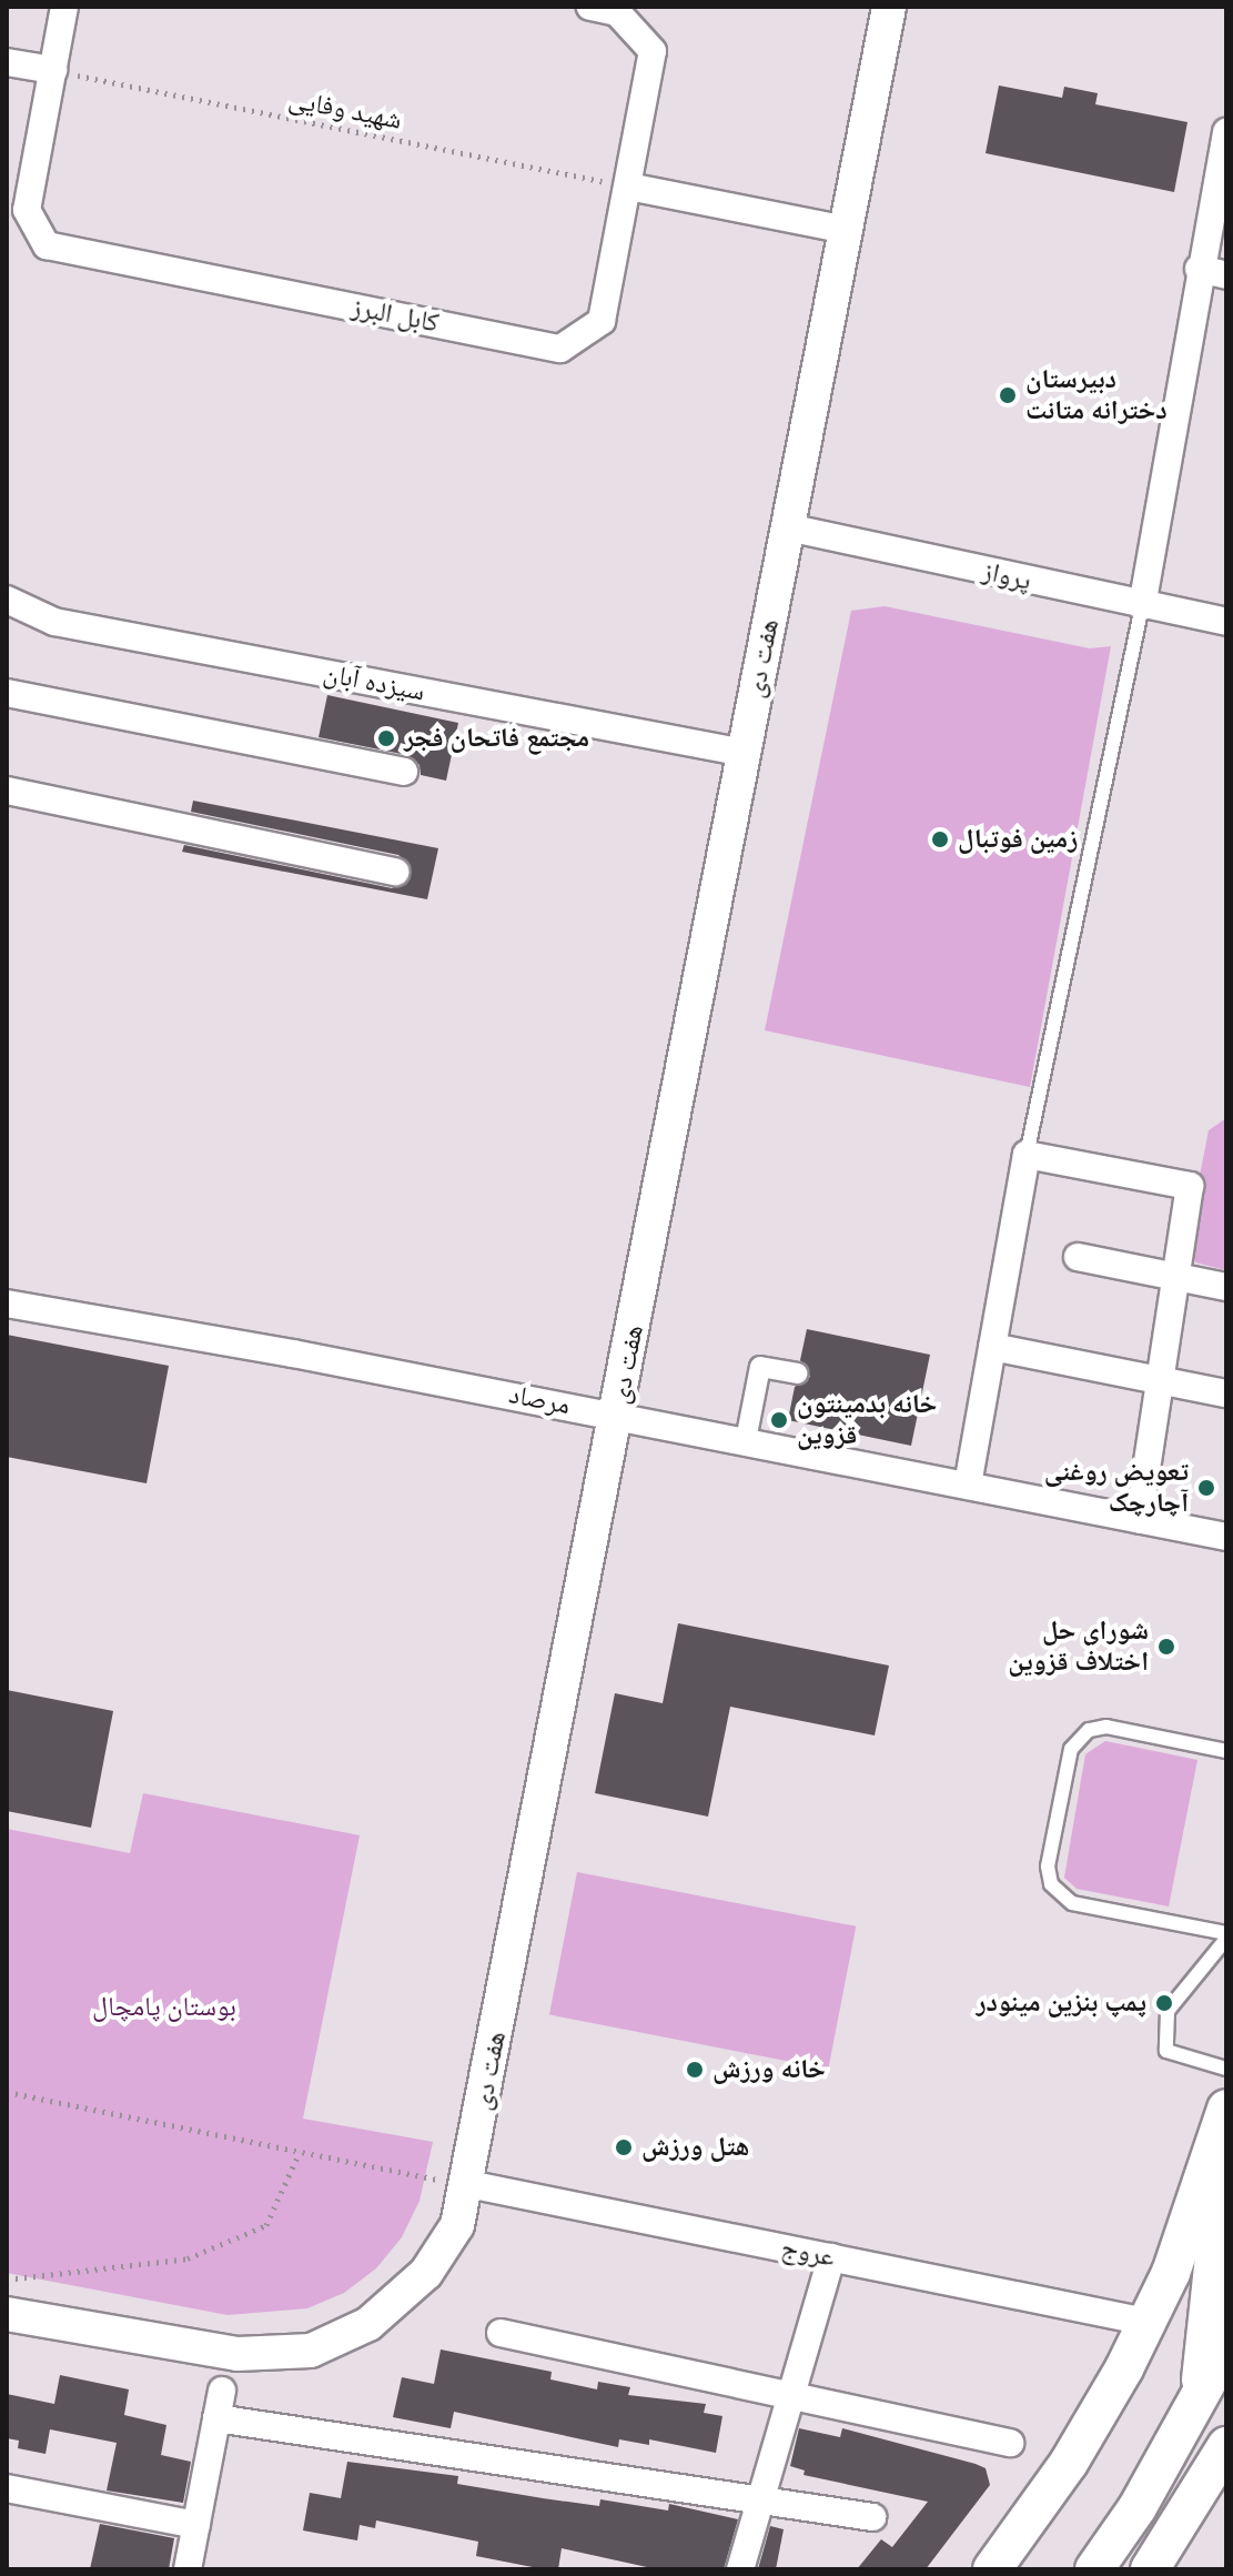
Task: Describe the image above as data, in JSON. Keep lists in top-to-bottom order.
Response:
{
  "streets": {
    "street": [
      "کابل البرز",
      "پرواز",
      "هفت دی",
      "سیزده آبان",
      "مرصاد",
      "عروج"
    ],
    "path": ["شهید وفایی"]
  },
  "crossings": [
    ["شهید وفایی", "کابل البرز"],
    ["پرواز", "هفت دی"],
    ["هفت دی", "سیزده آبان"],
    ["هفت دی", "مرصاد"],
    ["هفت دی", "عروج"]
  ],
  "parks": ["بوستان پامچال"],
  "places": [
    "دبیرستان دخترانه متانت",
    "مجتمع فاتحان فجر",
    "زمین فوتبال",
    "خانه بدمینتون قزوین",
    "تعویض روغنی آچارچک",
    "شورای حل اختلاف قزوین",
    "پمپ بنزین مینودر",
    "خانه ورزش",
    "هتل ورزش"
  ]
}
